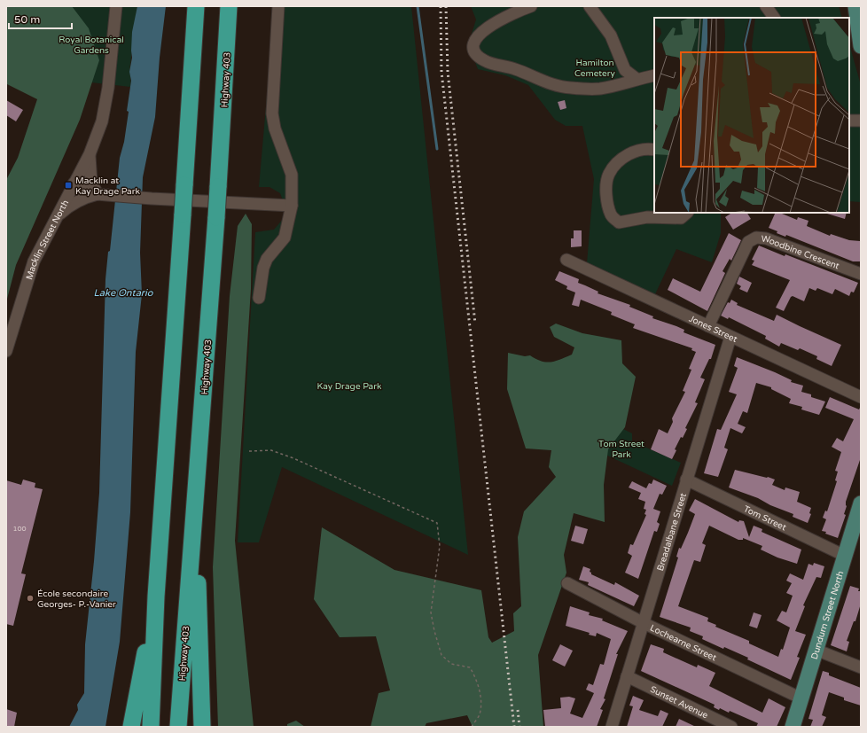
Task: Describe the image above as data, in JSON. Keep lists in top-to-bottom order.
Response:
{
  "streets": {
    "highway": ["Highway 403"],
    "main road": ["Dundurn Street North"],
    "street": [
      "Macklin Street North",
      "Woodbine Crescent",
      "Jones Street",
      "Tom Street",
      "Breadalbane Street",
      "Lochearne Street",
      "Sunset Avenue"
    ]
  },
  "crossings": [
    ["Woodbine Crescent", "Jones Street"],
    ["Jones Street", "Breadalbane Street"],
    ["Tom Street", "Breadalbane Street"],
    ["Tom Street", "Dundurn Street North"],
    ["Breadalbane Street", "Lochearne Street"],
    ["Breadalbane Street", "Sunset Avenue"],
    ["Dundurn Street North", "Lochearne Street"]
  ],
  "water": ["Lake Ontario"],
  "parks": [
    "Royal Botanical Gardens",
    "Hamilton Cemetery",
    "Kay Drage Park",
    "Tom Street Park"
  ],
  "places": {
    "transit": ["Macklin at Kay Drage Park"],
    "other": ["École secondaire Georges- P.-Vanier"]
  },
  "house_numbers": ["100"],
  "scale_bar": "50 m"
}
